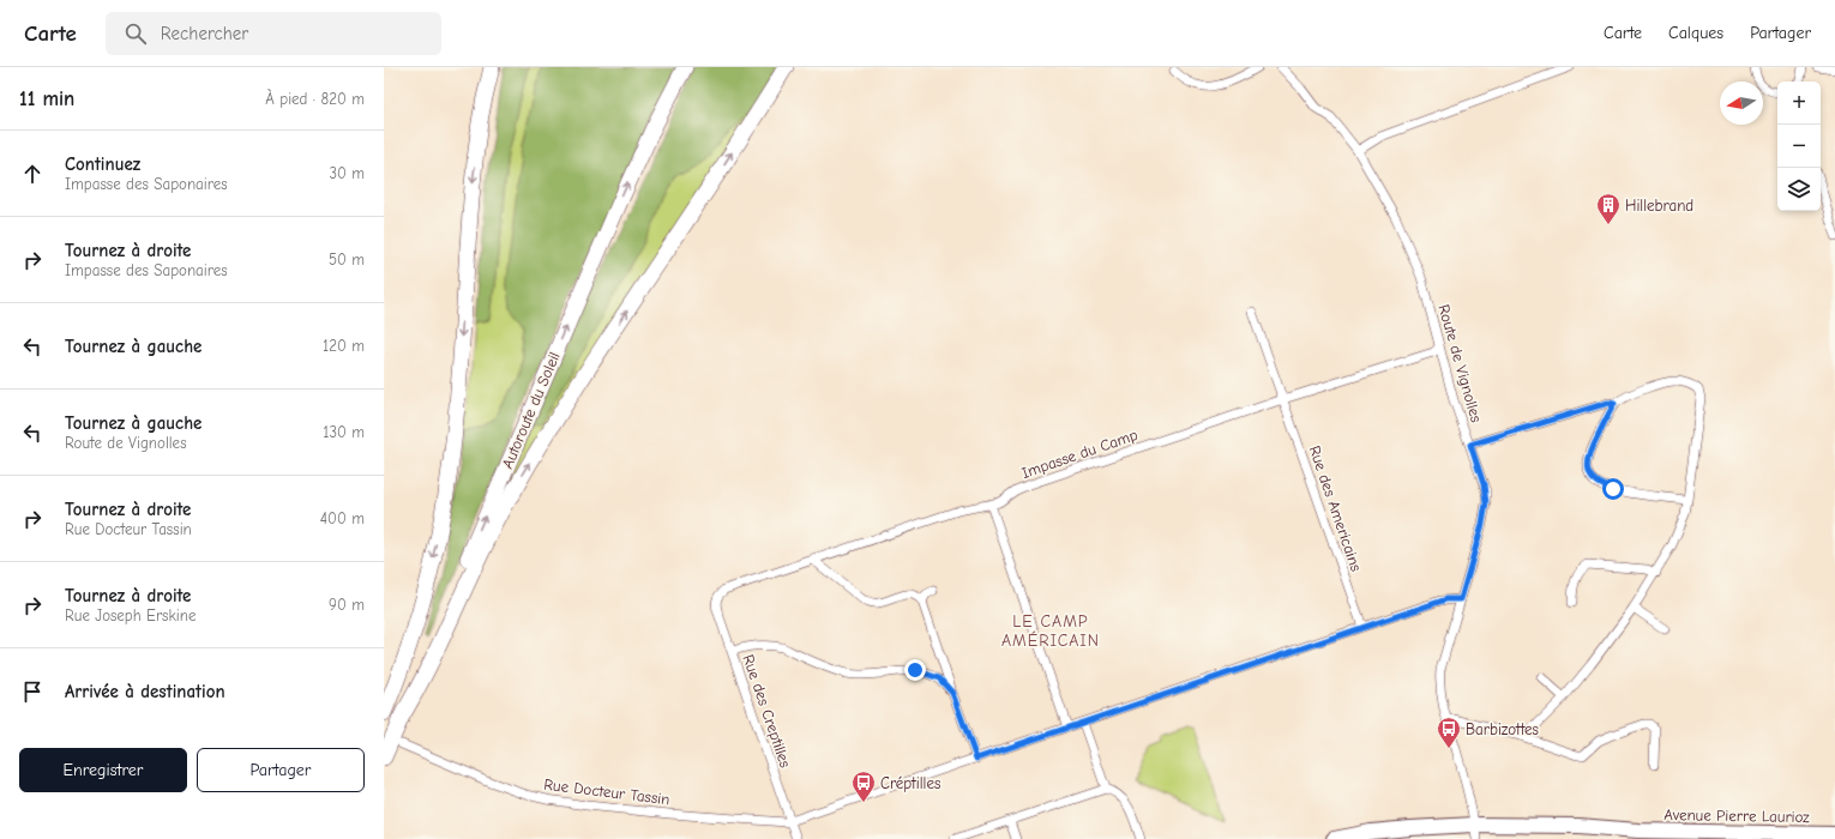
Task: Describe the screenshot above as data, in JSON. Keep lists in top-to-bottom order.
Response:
{
  "streets": {
    "highway": ["Autoroute du Soleil"],
    "main road": ["Avenue Pierre Laurioz"],
    "street": [
      "Route de Vignolles",
      "Impasse du Camp",
      "Rue des Americains",
      "Rue des Creptilles",
      "Rue Docteur Tassin"
    ]
  },
  "crossings": [
    ["Route de Vignolles", "Impasse du Camp"],
    ["Route de Vignolles", "Rue Docteur Tassin"],
    ["Route de Vignolles", "Avenue Pierre Laurioz"],
    ["Impasse du Camp", "Rue des Americains"],
    ["Impasse du Camp", "Rue des Creptilles"],
    ["Rue des Americains", "Rue Docteur Tassin"],
    ["Rue des Creptilles", "Rue Docteur Tassin"]
  ],
  "districts": ["LE CAMP AMÉRICAIN"],
  "places": {
    "building": ["Hillebrand"],
    "bus stop": ["Barbizottes", "Créptilles"]
  },
  "north": "left",
  "page": {
    "header": "Carte",
    "search": "Rechercher",
    "nav": ["Carte", "Calques", "Partager"],
    "heading": ["11 min", "À pied · 820 m"],
    "map_buttons": ["+", "−"],
    "list": [
      ["Continuez", "Impasse des Saponaires", "30 m"],
      ["Tournez à droite", "Impasse des Saponaires", "50 m"],
      ["Tournez à gauche", "120 m"],
      ["Tournez à gauche", "Route de Vignolles", "130 m"],
      ["Tournez à droite", "Rue Docteur Tassin", "400 m"],
      ["Tournez à droite", "Rue Joseph Erskine", "90 m"],
      "Arrivée à destination"
    ],
    "buttons": ["Enregistrer", "Partager"]
  }
}
